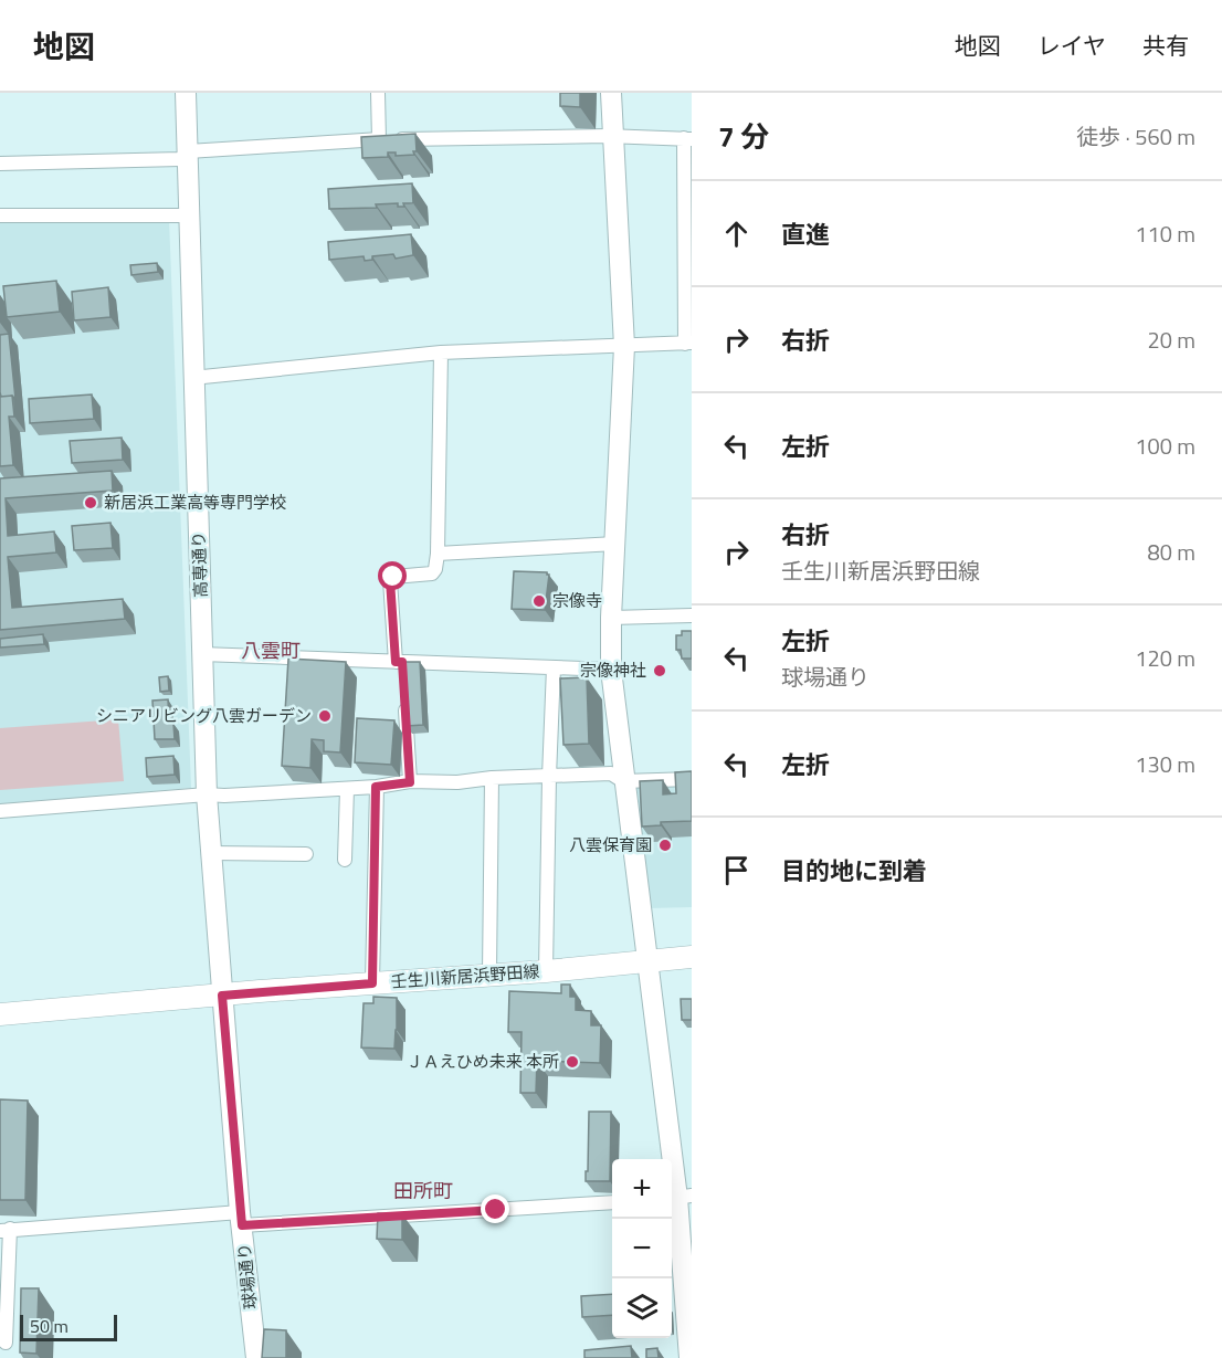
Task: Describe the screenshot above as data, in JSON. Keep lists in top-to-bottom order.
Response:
{
  "streets": {
    "main road": ["壬生川新居浜野田線"],
    "street": ["高専通り", "球場通り"]
  },
  "crossings": [
    ["高専通り", "壬生川新居浜野田線"],
    ["高専通り", "球場通り"],
    ["壬生川新居浜野田線", "球場通り"]
  ],
  "districts": ["八雲町", "田所町"],
  "places": [
    "新居浜工業高等専門学校",
    "宗像寺",
    "宗像神社",
    "シニアリビング八雲ガーデン",
    "八雲保育園",
    "ＪＡえひめ未来 本所"
  ],
  "scale_bar": "50 m",
  "page": {
    "header": "地図",
    "nav": ["地図", "レイヤ", "共有"],
    "heading": ["7 分", "徒歩 · 560 m"],
    "list": [
      ["直進", "110 m"],
      ["右折", "20 m"],
      ["左折", "100 m"],
      ["右折", "壬生川新居浜野田線", "80 m"],
      ["左折", "球場通り", "120 m"],
      ["左折", "130 m"],
      "目的地に到着"
    ],
    "map_buttons": ["+", "−"],
    "scale": "50 m"
  }
}
